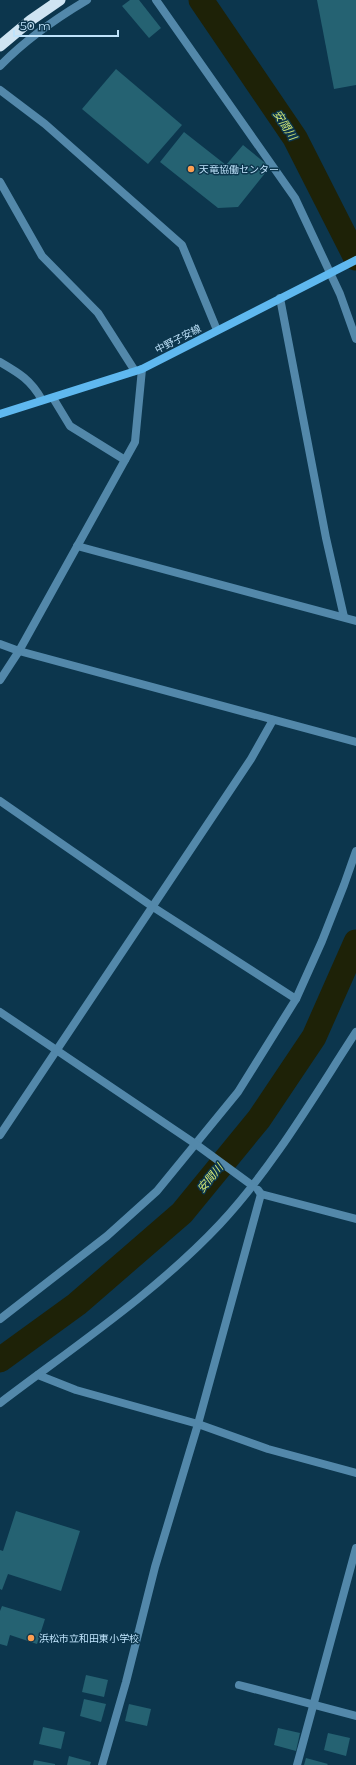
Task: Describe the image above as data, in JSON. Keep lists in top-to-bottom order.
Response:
{
  "streets": {
    "main road": ["中野子安線"]
  },
  "water": ["安間川"],
  "places": ["天竜協働センター", "浜松市立和田東小学校"],
  "scale_bar": "50 m"
}
